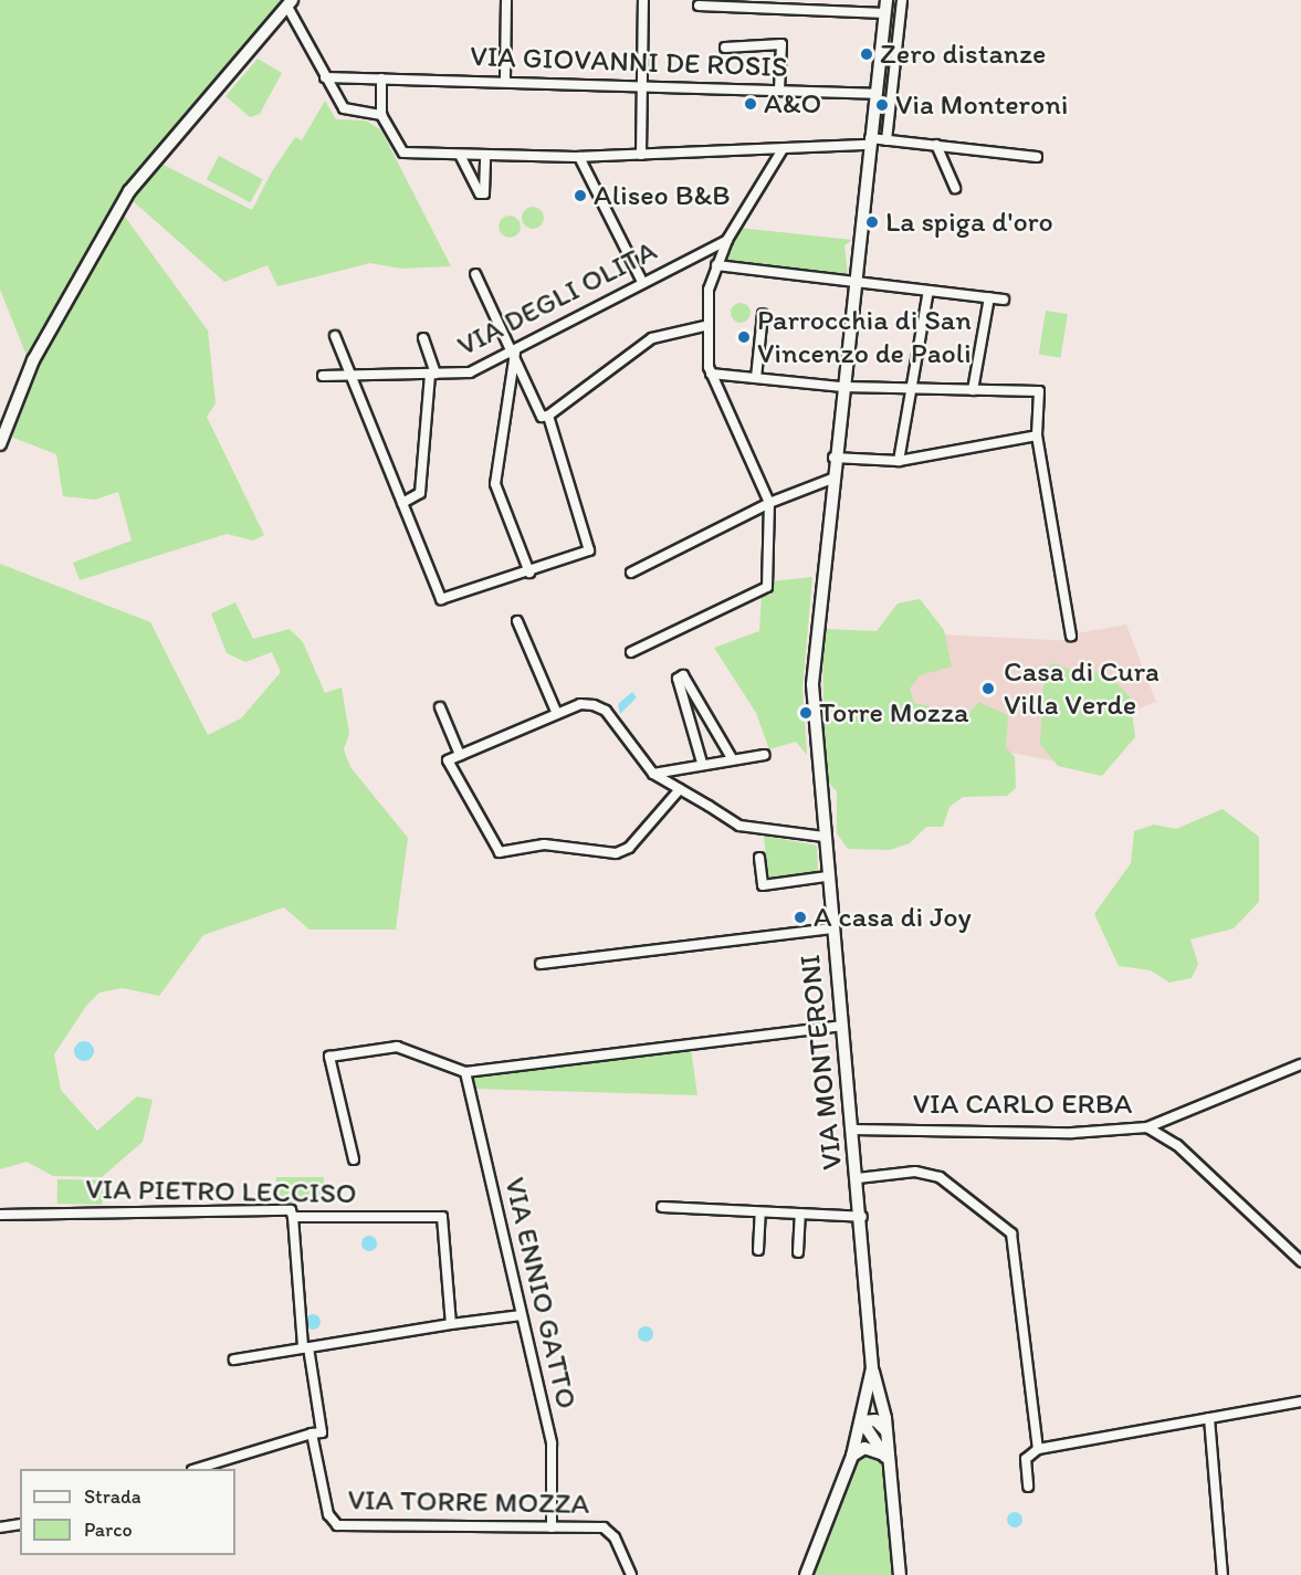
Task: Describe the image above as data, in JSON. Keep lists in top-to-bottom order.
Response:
{
  "streets": {
    "main road": ["VIA MONTERONI"],
    "street": [
      "VIA GIOVANNI DE ROSIS",
      "VIA DEGLI OLITA",
      "VIA CARLO ERBA",
      "VIA PIETRO LECCISO",
      "VIA ENNIO GATTO",
      "VIA TORRE MOZZA"
    ]
  },
  "crossings": [
    ["VIA GIOVANNI DE ROSIS", "VIA MONTERONI"],
    ["VIA MONTERONI", "VIA CARLO ERBA"],
    ["VIA ENNIO GATTO", "VIA TORRE MOZZA"]
  ],
  "places": [
    "Zero distanze",
    "A&O",
    "Via Monteroni",
    "Aliseo B&B",
    "La spiga d'oro",
    "Parrocchia di San Vincenzo de Paoli",
    "Casa di Cura Villa Verde",
    "Torre Mozza",
    "A casa di Joy"
  ],
  "legend": ["Strada", "Parco"]
}
